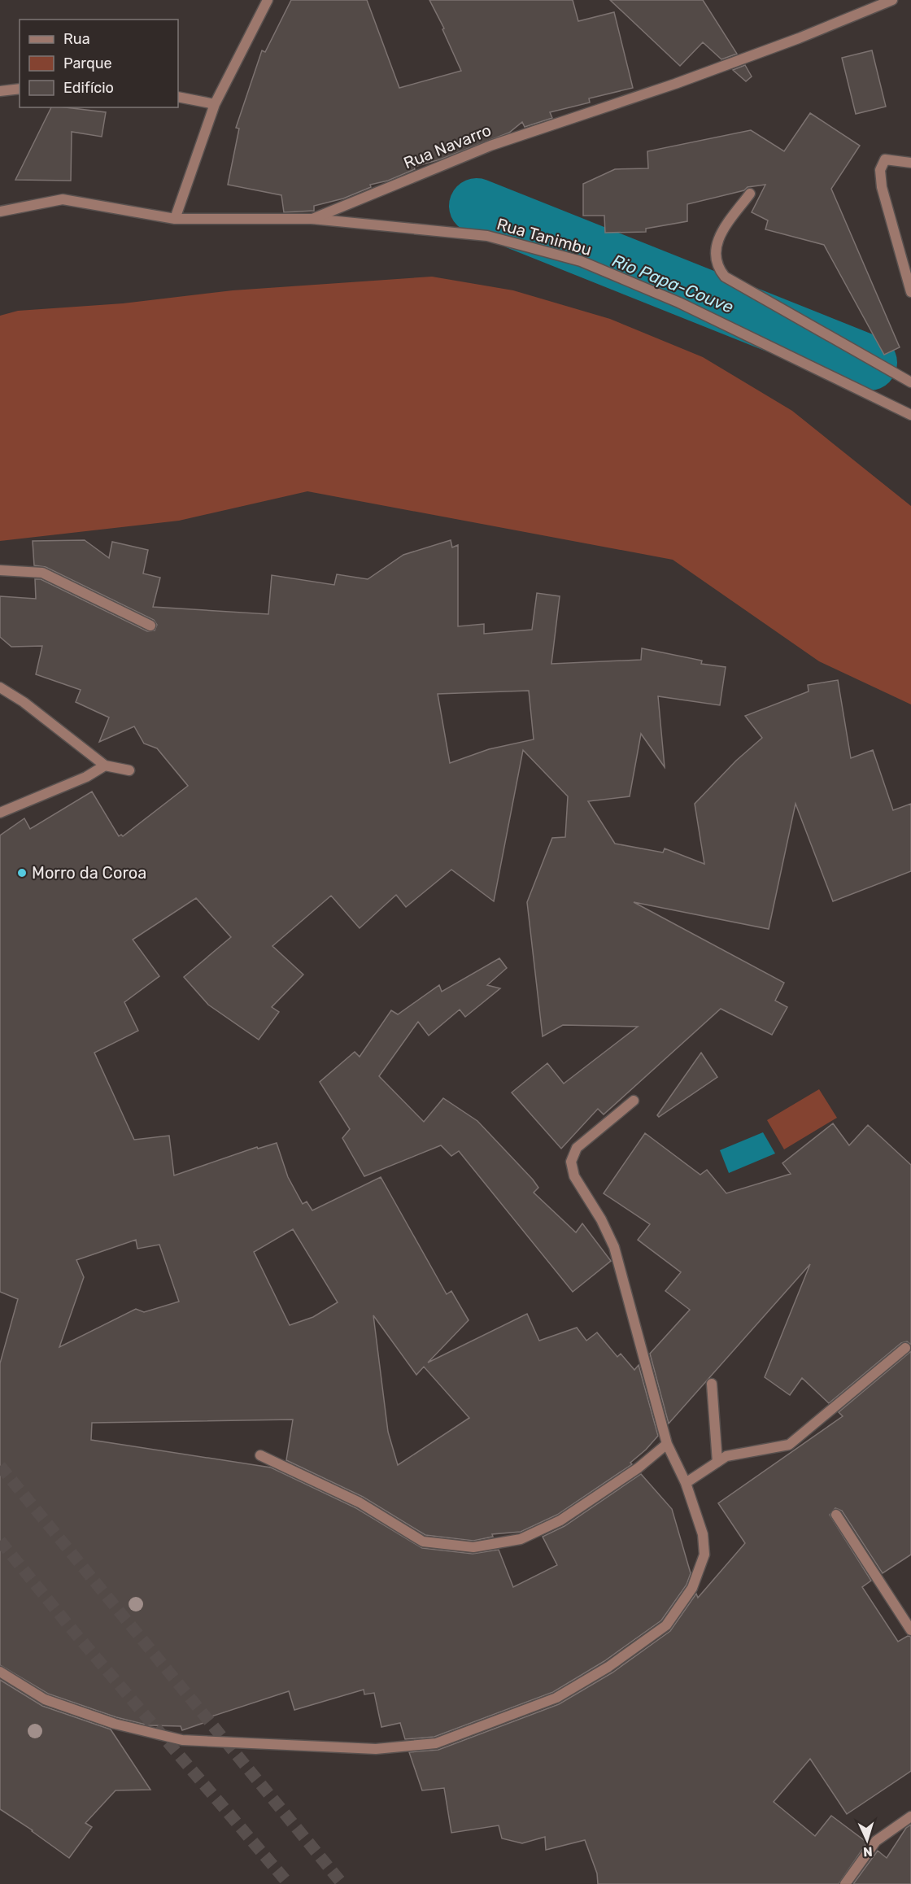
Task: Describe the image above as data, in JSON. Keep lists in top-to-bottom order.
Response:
{
  "streets": {
    "street": ["Rua Navarro", "Rua Tanimbu"]
  },
  "crossings": [
    ["Rua Navarro", "Rua Tanimbu"]
  ],
  "water": ["Rio Papa-Couve"],
  "places": ["Morro da Coroa"],
  "legend": ["Rua", "Parque", "Edifício"],
  "north": "bottom"
}
